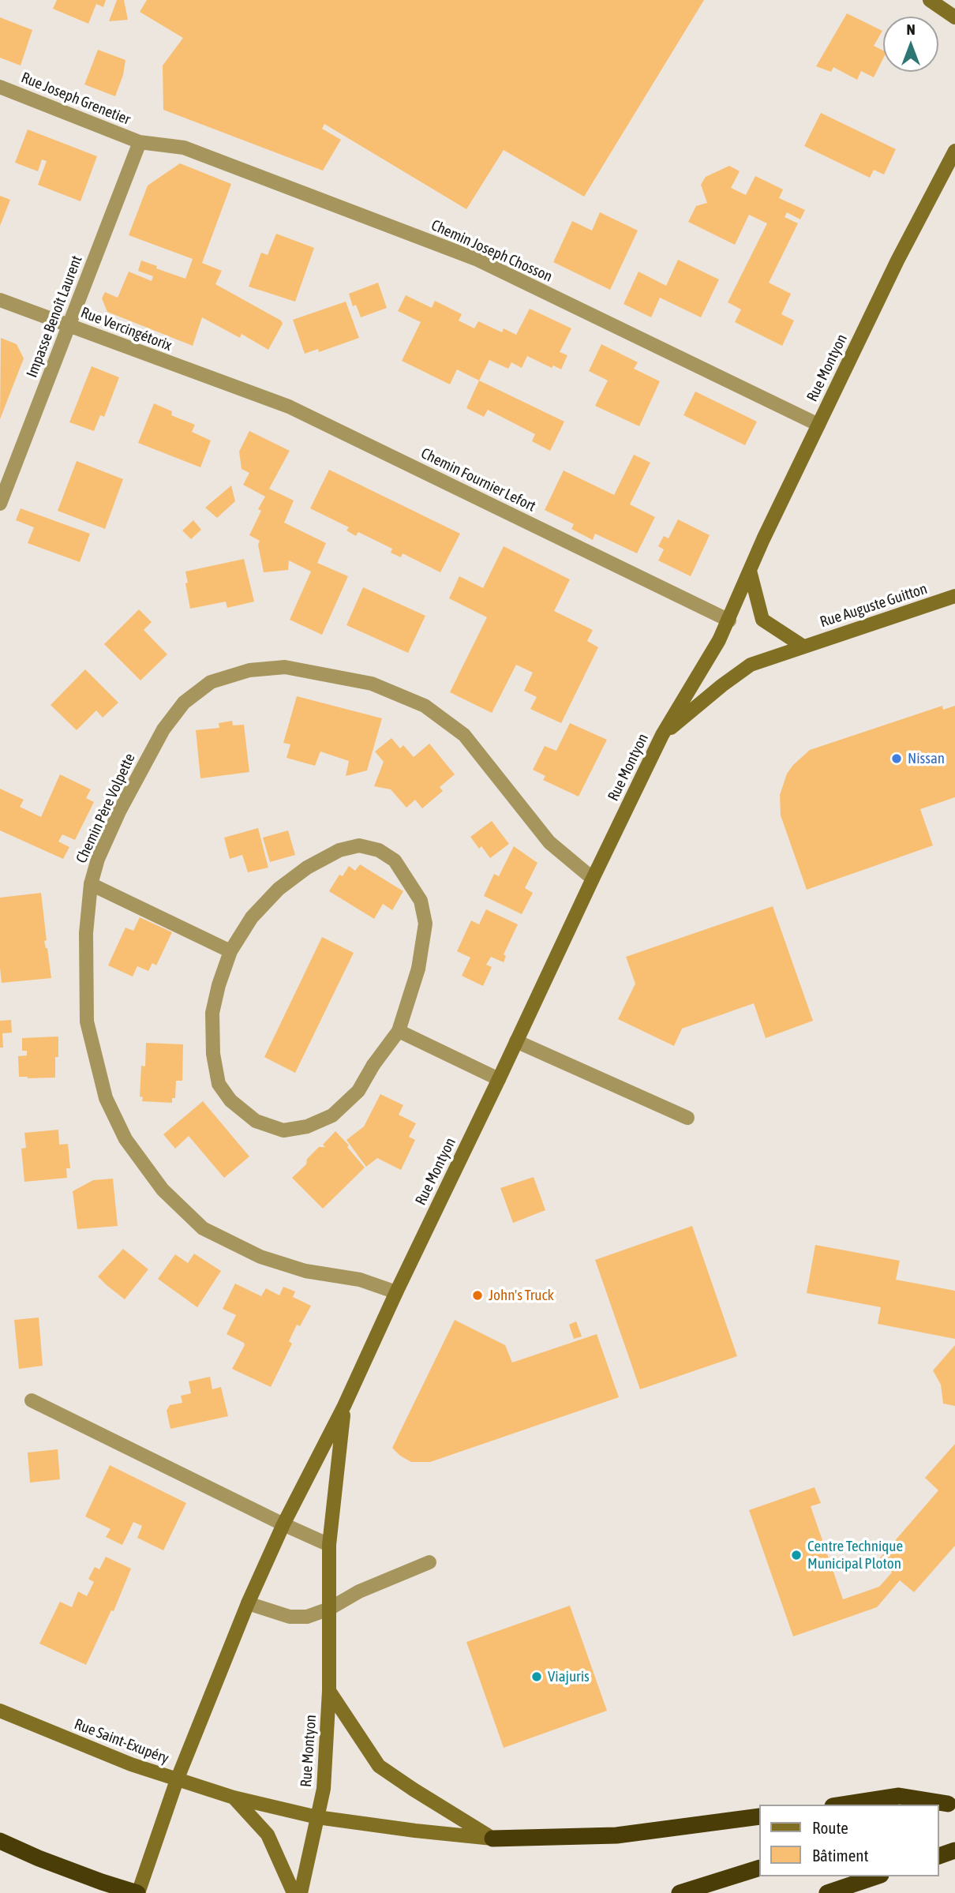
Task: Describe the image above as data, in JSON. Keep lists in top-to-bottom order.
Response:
{
  "streets": {
    "street": [
      "Rue Joseph Grenetier",
      "Chemin Joseph Chosson",
      "Impasse Benoît Laurent",
      "Rue Vercingétorix",
      "Rue Montyon",
      "Chemin Fournier Lefort",
      "Rue Auguste Guitton",
      "Chemin Père Volpette",
      "Rue Saint-Exupéry"
    ]
  },
  "crossings": [
    ["Rue Joseph Grenetier", "Chemin Joseph Chosson"],
    ["Rue Joseph Grenetier", "Impasse Benoît Laurent"],
    ["Chemin Joseph Chosson", "Impasse Benoît Laurent"],
    ["Chemin Joseph Chosson", "Rue Montyon"],
    ["Impasse Benoît Laurent", "Rue Vercingétorix"],
    ["Rue Vercingétorix", "Chemin Fournier Lefort"],
    ["Rue Montyon", "Chemin Fournier Lefort"],
    ["Rue Montyon", "Rue Auguste Guitton"],
    ["Rue Montyon", "Chemin Père Volpette"],
    ["Rue Montyon", "Rue Saint-Exupéry"]
  ],
  "places": [
    "Nissan",
    "John's Truck",
    "Centre Technique Municipal Ploton",
    "Viajuris"
  ],
  "legend": ["Route", "Bâtiment"],
  "north": "top"
}
